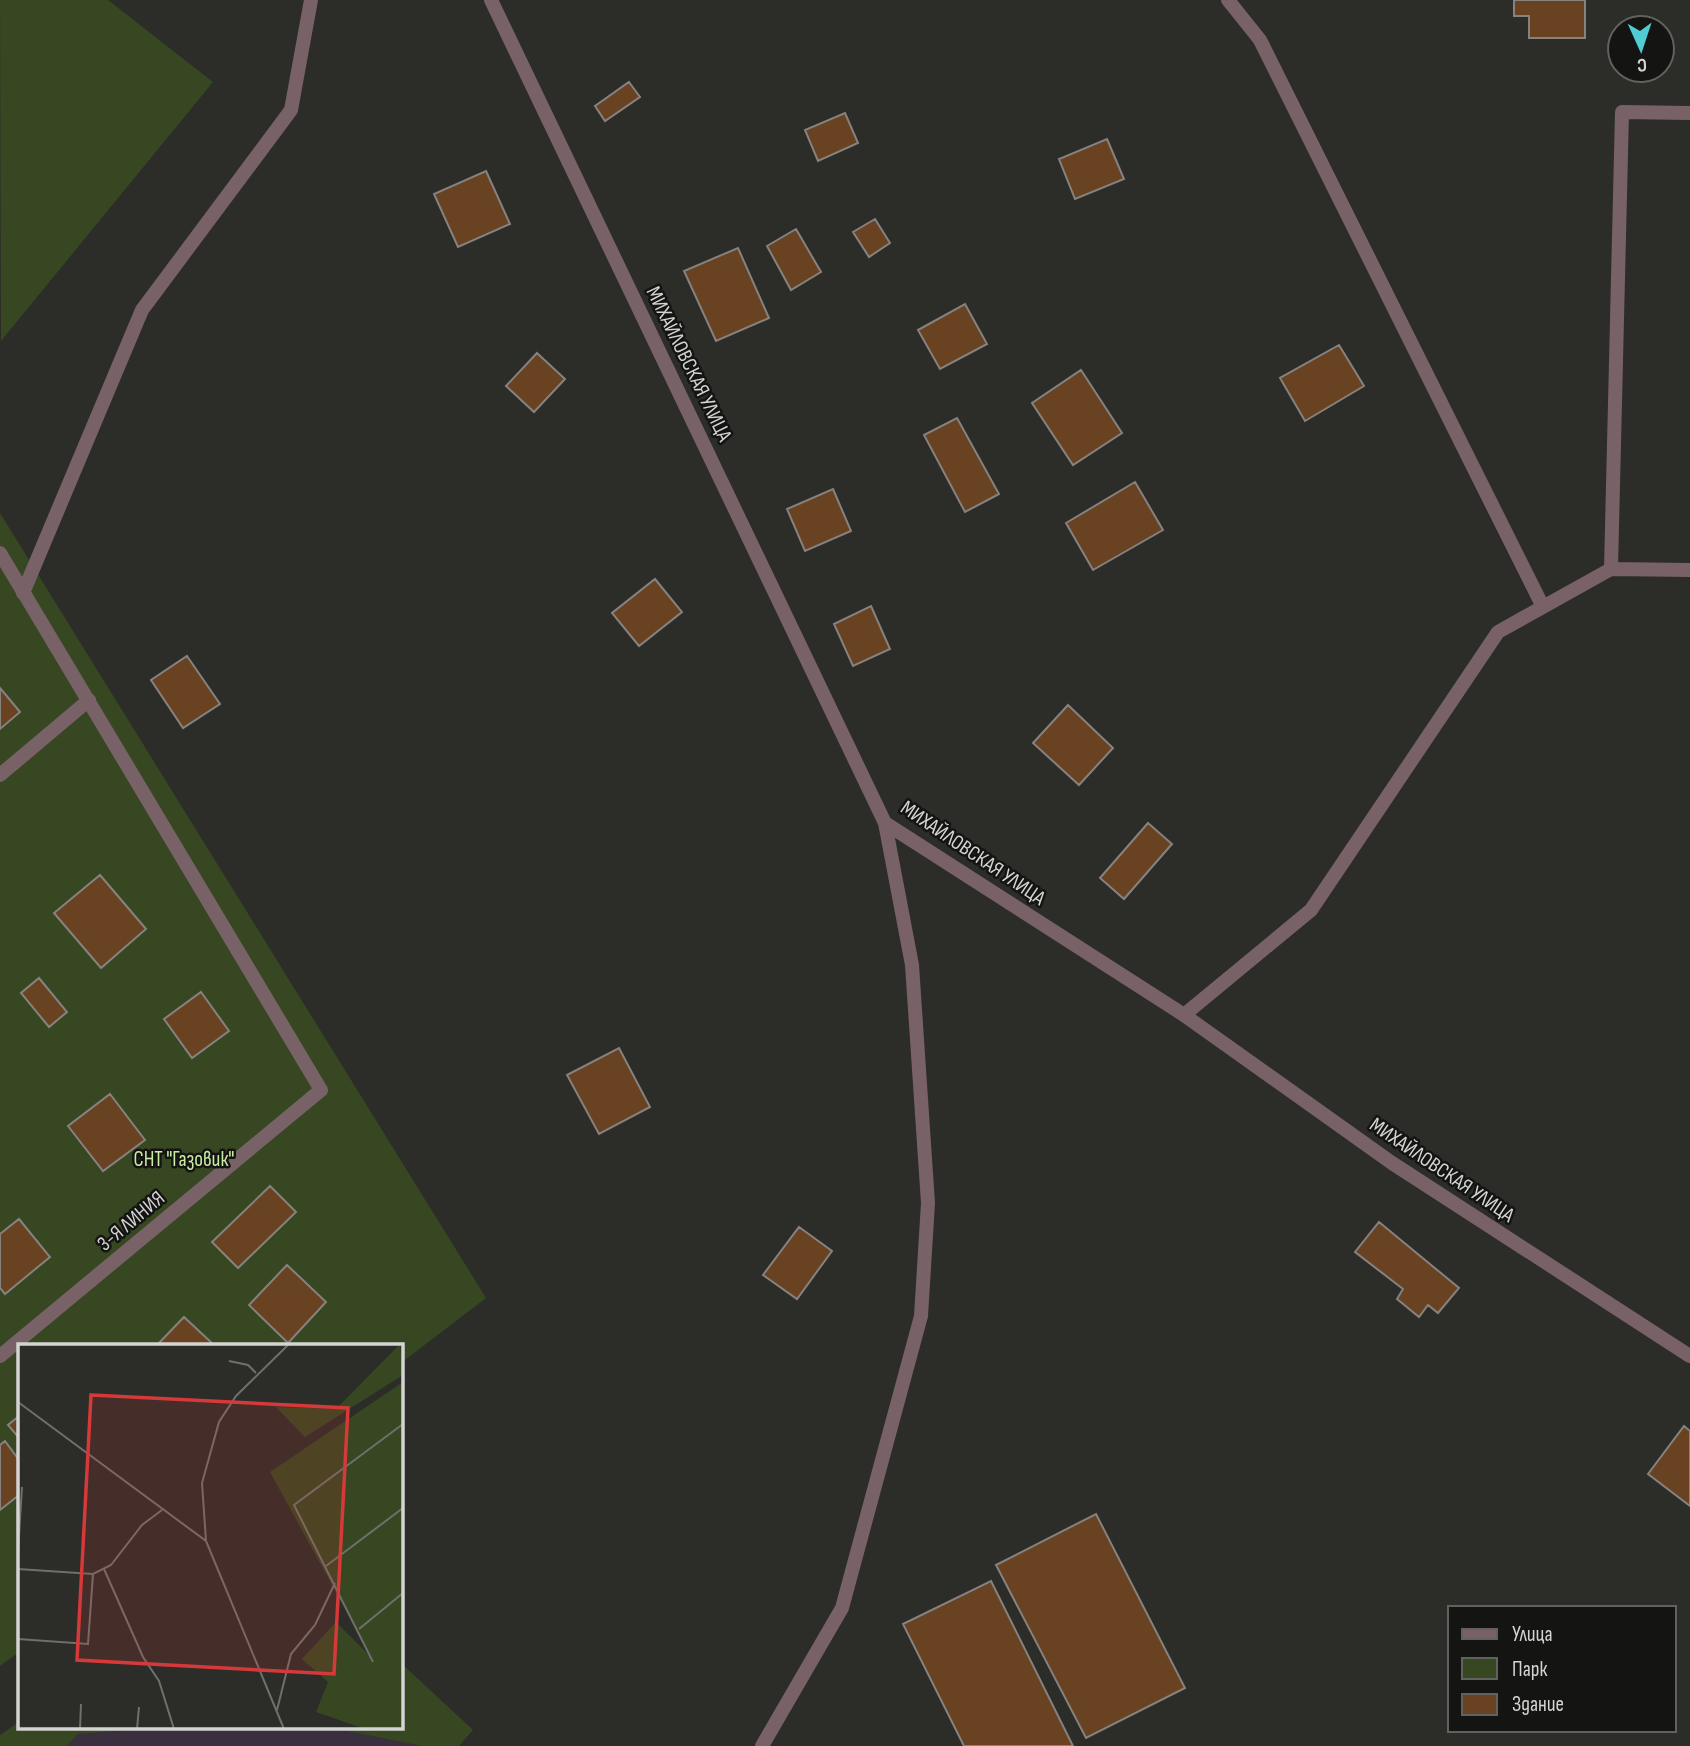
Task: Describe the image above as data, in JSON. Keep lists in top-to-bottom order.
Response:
{
  "streets": {
    "street": ["МИХАЙЛОВСКАЯ УЛИЦА", "3-Я ЛИНИЯ"]
  },
  "parks": ["СНТ \"Газовик\""],
  "legend": ["Улица", "Парк", "Здание"],
  "north": "bottom"
}
